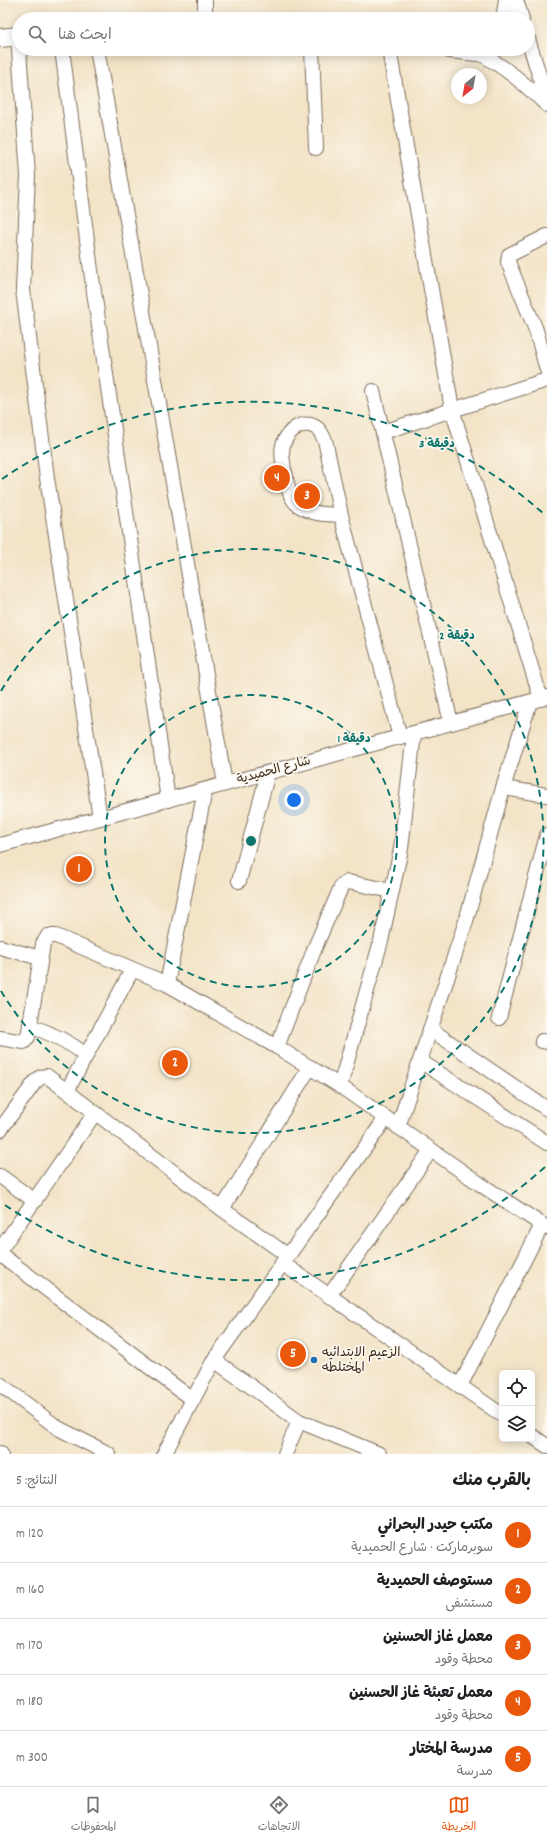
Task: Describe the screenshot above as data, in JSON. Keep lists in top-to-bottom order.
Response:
{
  "streets": {
    "street": ["شارع الحميدية"]
  },
  "places": ["الزعيم الابتدائيه المختلطه"],
  "north": "bottom left",
  "page": {
    "search": "ابحث هنا",
    "pins": [
      "4",
      "3",
      "1",
      "2",
      "5"
    ],
    "heading": ["بالقرب منك", "النتائج: 5"],
    "list": [
      {
        "mark": "1",
        "name": "مكتب حيدر البحراني",
        "note": "سوبرماركت · شارع الحميدية",
        "value": "120 m"
      },
      {
        "mark": "2",
        "name": "مستوصف الحميدية",
        "note": "مستشفى",
        "value": "160 m"
      },
      {
        "mark": "3",
        "name": "معمل غاز الحسنين",
        "note": "محطة وقود",
        "value": "170 m"
      },
      {
        "mark": "4",
        "name": "معمل تعبئة غاز الحسنين",
        "note": "محطة وقود",
        "value": "180 m"
      },
      {
        "mark": "5",
        "name": "مدرسة المختار",
        "note": "مدرسة",
        "value": "300 m"
      }
    ],
    "nav": ["الخريطة", "الاتجاهات", "المحفوظات"]
  },
  "rings": ["3 دقيقة", "2 دقيقة", "1 دقيقة"]
}
